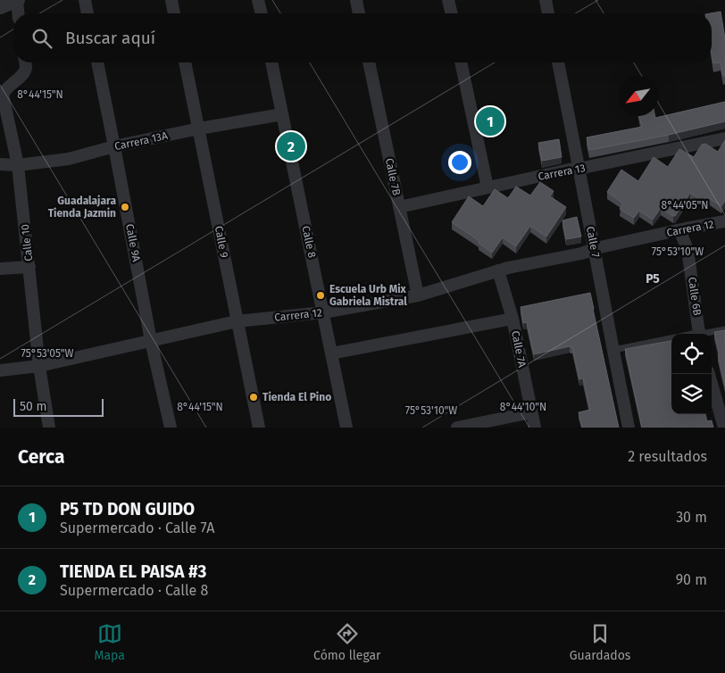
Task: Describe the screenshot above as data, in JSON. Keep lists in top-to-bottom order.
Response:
{
  "streets": {
    "street": [
      "Carrera 13A",
      "Carrera 13",
      "Calle 7B",
      "Carrera 12",
      "Calle 9",
      "Calle 8",
      "Calle 7",
      "Calle 10",
      "Calle 9A",
      "Calle 6B",
      "Calle 7A"
    ]
  },
  "crossings": [
    ["Carrera 13A", "Calle 9"],
    ["Carrera 13A", "Calle 8"],
    ["Carrera 13A", "Calle 10"],
    ["Carrera 13A", "Calle 9A"],
    ["Carrera 13", "Calle 7B"],
    ["Carrera 13", "Calle 7"],
    ["Calle 7B", "Carrera 12"],
    ["Carrera 12", "Calle 9"],
    ["Carrera 12", "Calle 8"],
    ["Carrera 12", "Calle 7"],
    ["Carrera 12", "Calle 10"],
    ["Carrera 12", "Calle 9A"],
    ["Carrera 12", "Calle 6B"],
    ["Carrera 12", "Calle 7A"]
  ],
  "districts": ["P5"],
  "places": ["Guadalajara Tienda Jazmin", "Escuela Urb Mix Gabriela Mistral", "Tienda El Pino"],
  "scale_bar": "50 m",
  "north": "bottom left",
  "page": {
    "search": "Buscar aquí",
    "pins": ["1", "2"],
    "scale": "50 m",
    "heading": ["Cerca", "2 resultados"],
    "list": [
      {
        "mark": "1",
        "name": "P5 TD DON GUIDO",
        "note": "Supermercado · Calle 7A",
        "value": "30 m"
      },
      {
        "mark": "2",
        "name": "TIENDA EL PAISA #3",
        "note": "Supermercado · Calle 8",
        "value": "90 m"
      }
    ],
    "nav": ["Mapa", "Cómo llegar", "Guardados"]
  },
  "coordinates": [
    "8°44'15\"N",
    "8°44'05\"N",
    "75°53'10\"W",
    "75°53'05\"W",
    "8°44'10\"N"
  ]
}
